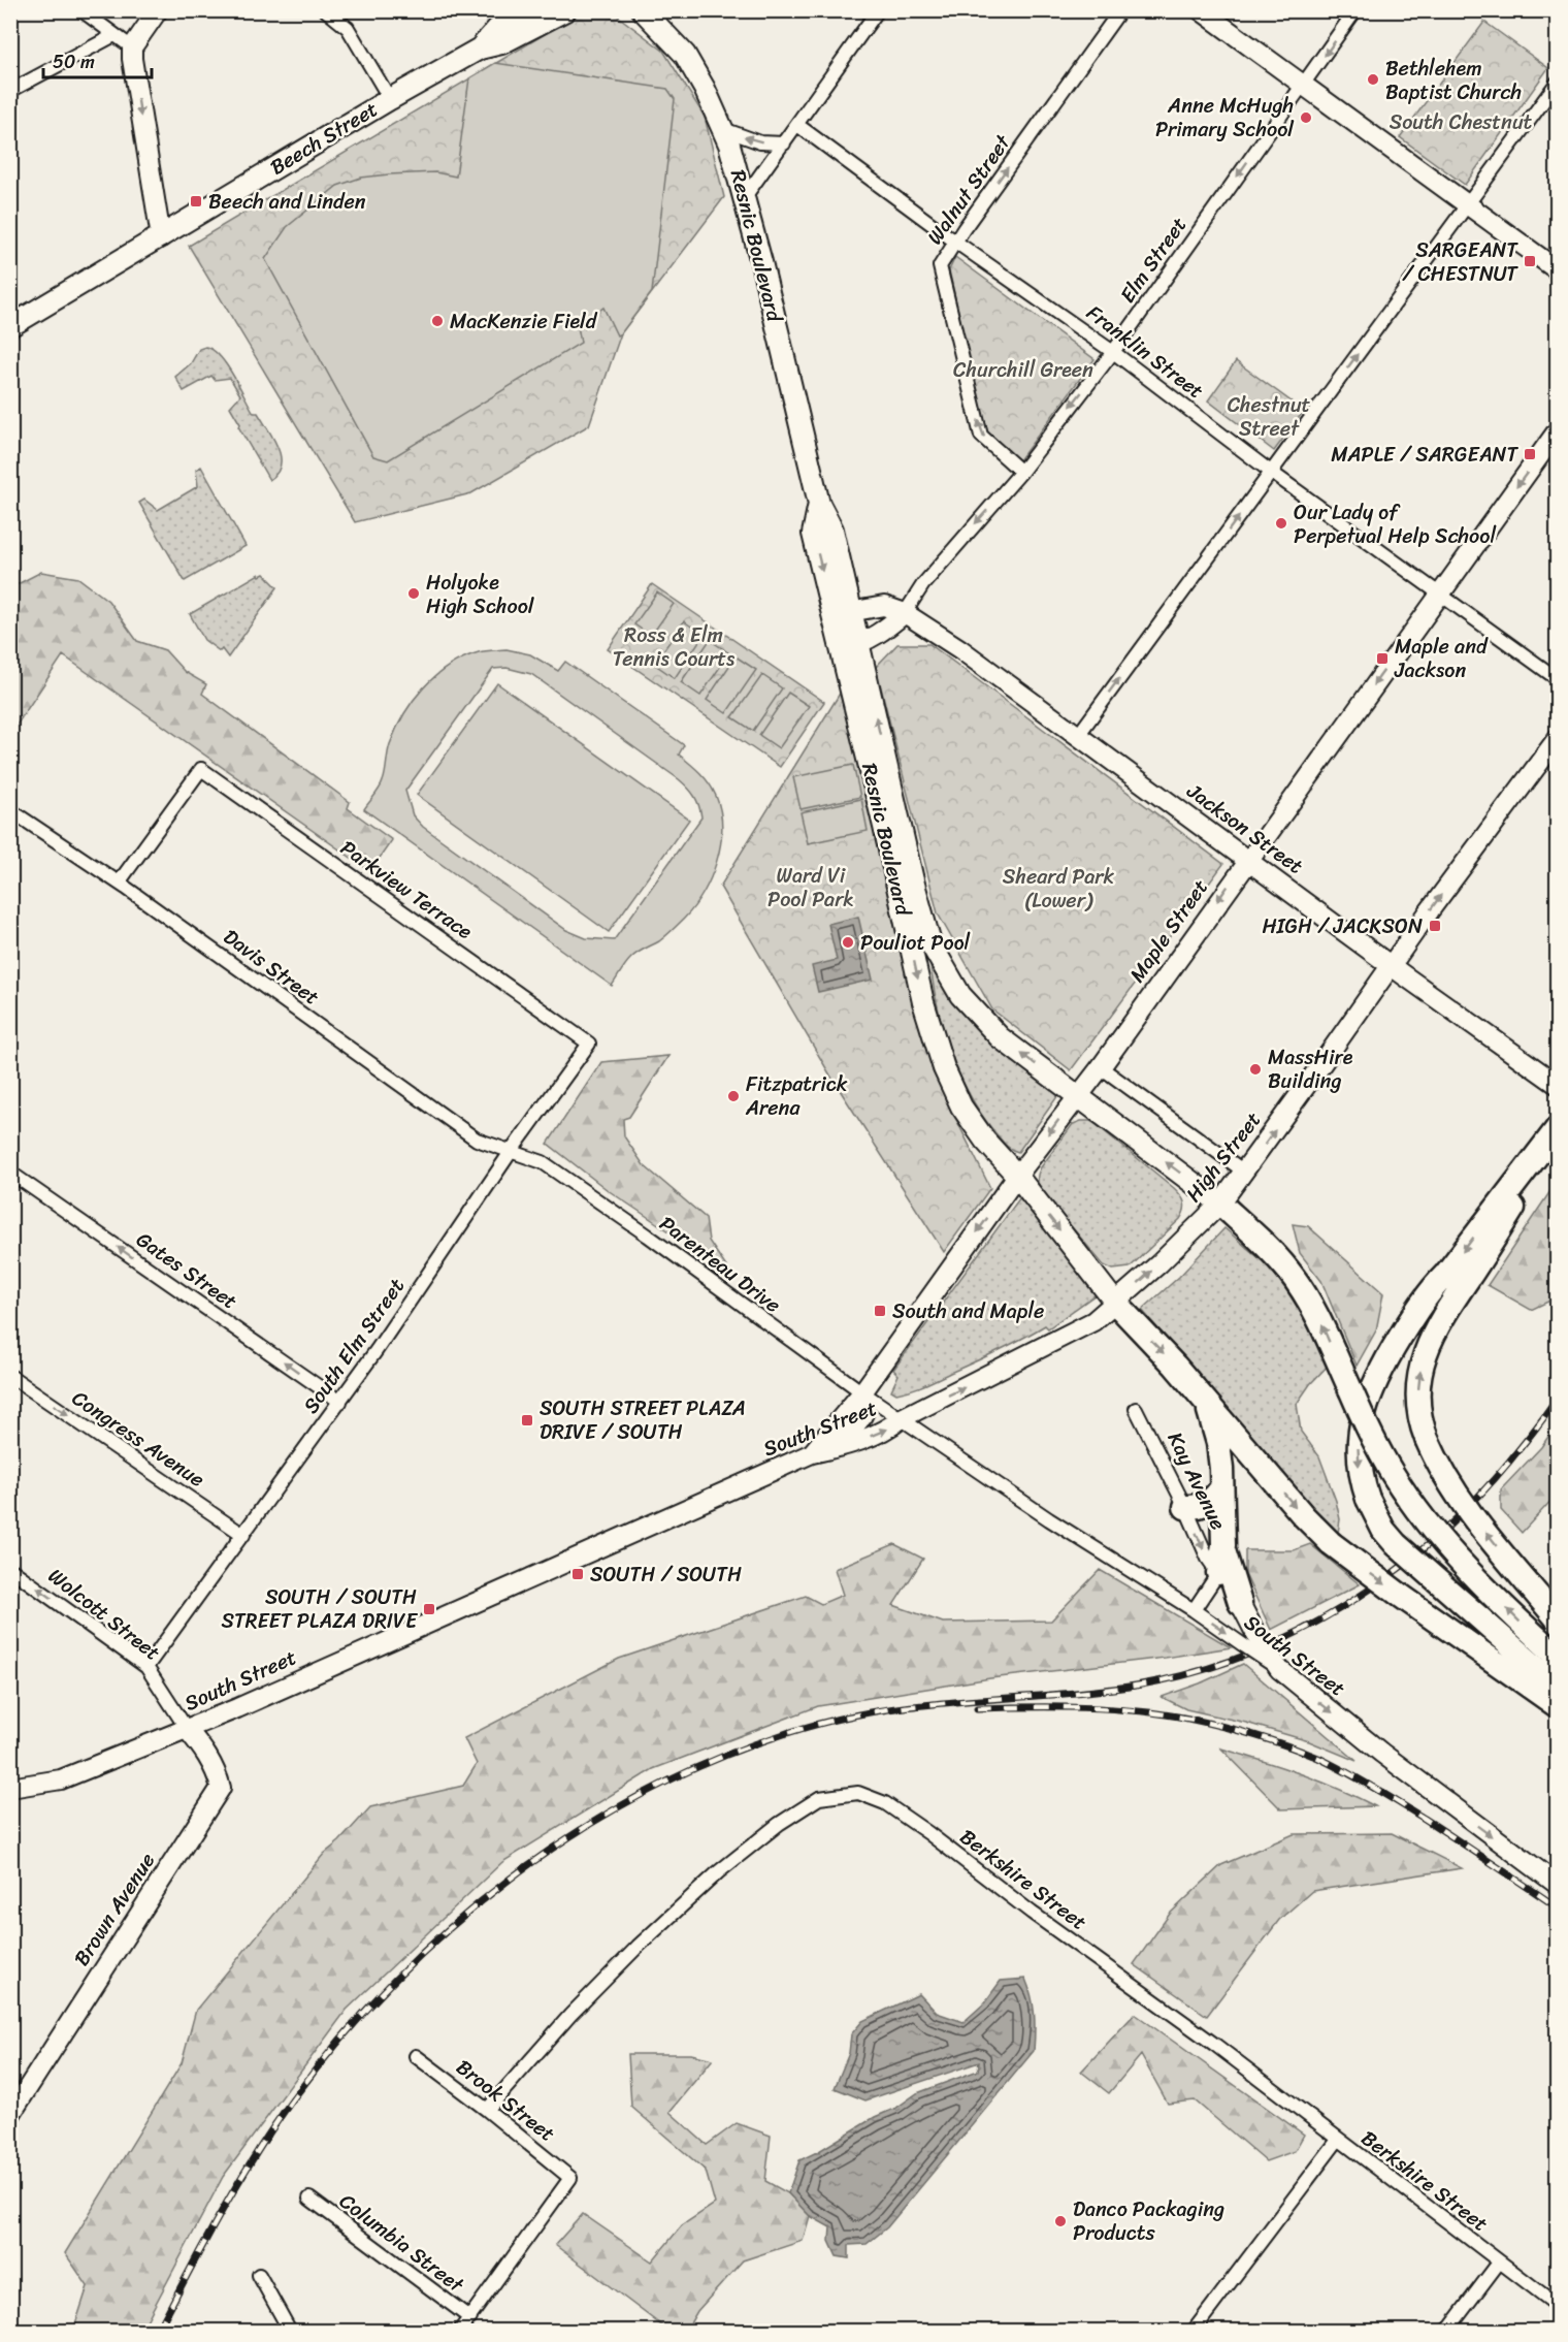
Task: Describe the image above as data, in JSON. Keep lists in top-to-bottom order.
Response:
{
  "streets": {
    "main road": [
      "Beech Street",
      "Resnic Boulevard",
      "Jackson Street",
      "Maple Street",
      "High Street",
      "South Street",
      "Kay Avenue",
      "Brown Avenue"
    ],
    "street": [
      "Walnut Street",
      "Elm Street",
      "Franklin Street",
      "Parkview Terrace",
      "Davis Street",
      "Parenteau Drive",
      "Gates Street",
      "South Elm Street",
      "Congress Avenue",
      "Wolcott Street",
      "Berkshire Street",
      "Brook Street",
      "Columbia Street"
    ]
  },
  "crossings": [
    ["Walnut Street", "Elm Street"],
    ["Walnut Street", "Franklin Street"],
    ["Resnic Boulevard", "Jackson Street"],
    ["Resnic Boulevard", "Maple Street"],
    ["Resnic Boulevard", "High Street"],
    ["Elm Street", "Franklin Street"],
    ["Elm Street", "Jackson Street"],
    ["Franklin Street", "Maple Street"],
    ["Jackson Street", "Maple Street"],
    ["Jackson Street", "High Street"],
    ["Parkview Terrace", "Davis Street"],
    ["Parkview Terrace", "South Elm Street"],
    ["Maple Street", "Parenteau Drive"],
    ["Davis Street", "Parenteau Drive"],
    ["Davis Street", "South Elm Street"],
    ["High Street", "Parenteau Drive"],
    ["High Street", "South Street"],
    ["Parenteau Drive", "South Elm Street"],
    ["Parenteau Drive", "South Street"],
    ["Gates Street", "South Elm Street"],
    ["South Elm Street", "Congress Avenue"],
    ["South Elm Street", "Wolcott Street"],
    ["South Street", "Kay Avenue"],
    ["South Street", "Wolcott Street"],
    ["South Street", "Brown Avenue"],
    ["Wolcott Street", "Brown Avenue"],
    ["Berkshire Street", "Brook Street"],
    ["Brook Street", "Columbia Street"]
  ],
  "one_way": [
    "Walnut Street",
    "Elm Street",
    "Maple Street",
    "High Street",
    "Gates Street",
    "Congress Avenue",
    "Wolcott Street"
  ],
  "parks": [
    "South Chestnut",
    "Churchill Green",
    "Chestnut Street",
    "Ross & Elm Tennis Courts",
    "Ward Vi Pool Park",
    "Sheard Park (Lower)"
  ],
  "places": {
    "other": [
      "Bethlehem Baptist Church",
      "Anne McHugh Primary School",
      "MacKenzie Field",
      "Our Lady of Perpetual Help School",
      "Holyoke High School",
      "Pouliot Pool",
      "MassHire Building",
      "Fitzpatrick Arena",
      "Danco Packaging Products"
    ],
    "transit": [
      "Beech and Linden",
      "SARGEANT / CHESTNUT",
      "MAPLE / SARGEANT",
      "Maple and Jackson",
      "HIGH / JACKSON",
      "South and Maple",
      "SOUTH STREET PLAZA DRIVE / SOUTH",
      "SOUTH / SOUTH",
      "SOUTH / SOUTH STREET PLAZA DRIVE"
    ]
  },
  "scale_bar": "50 m"
}
